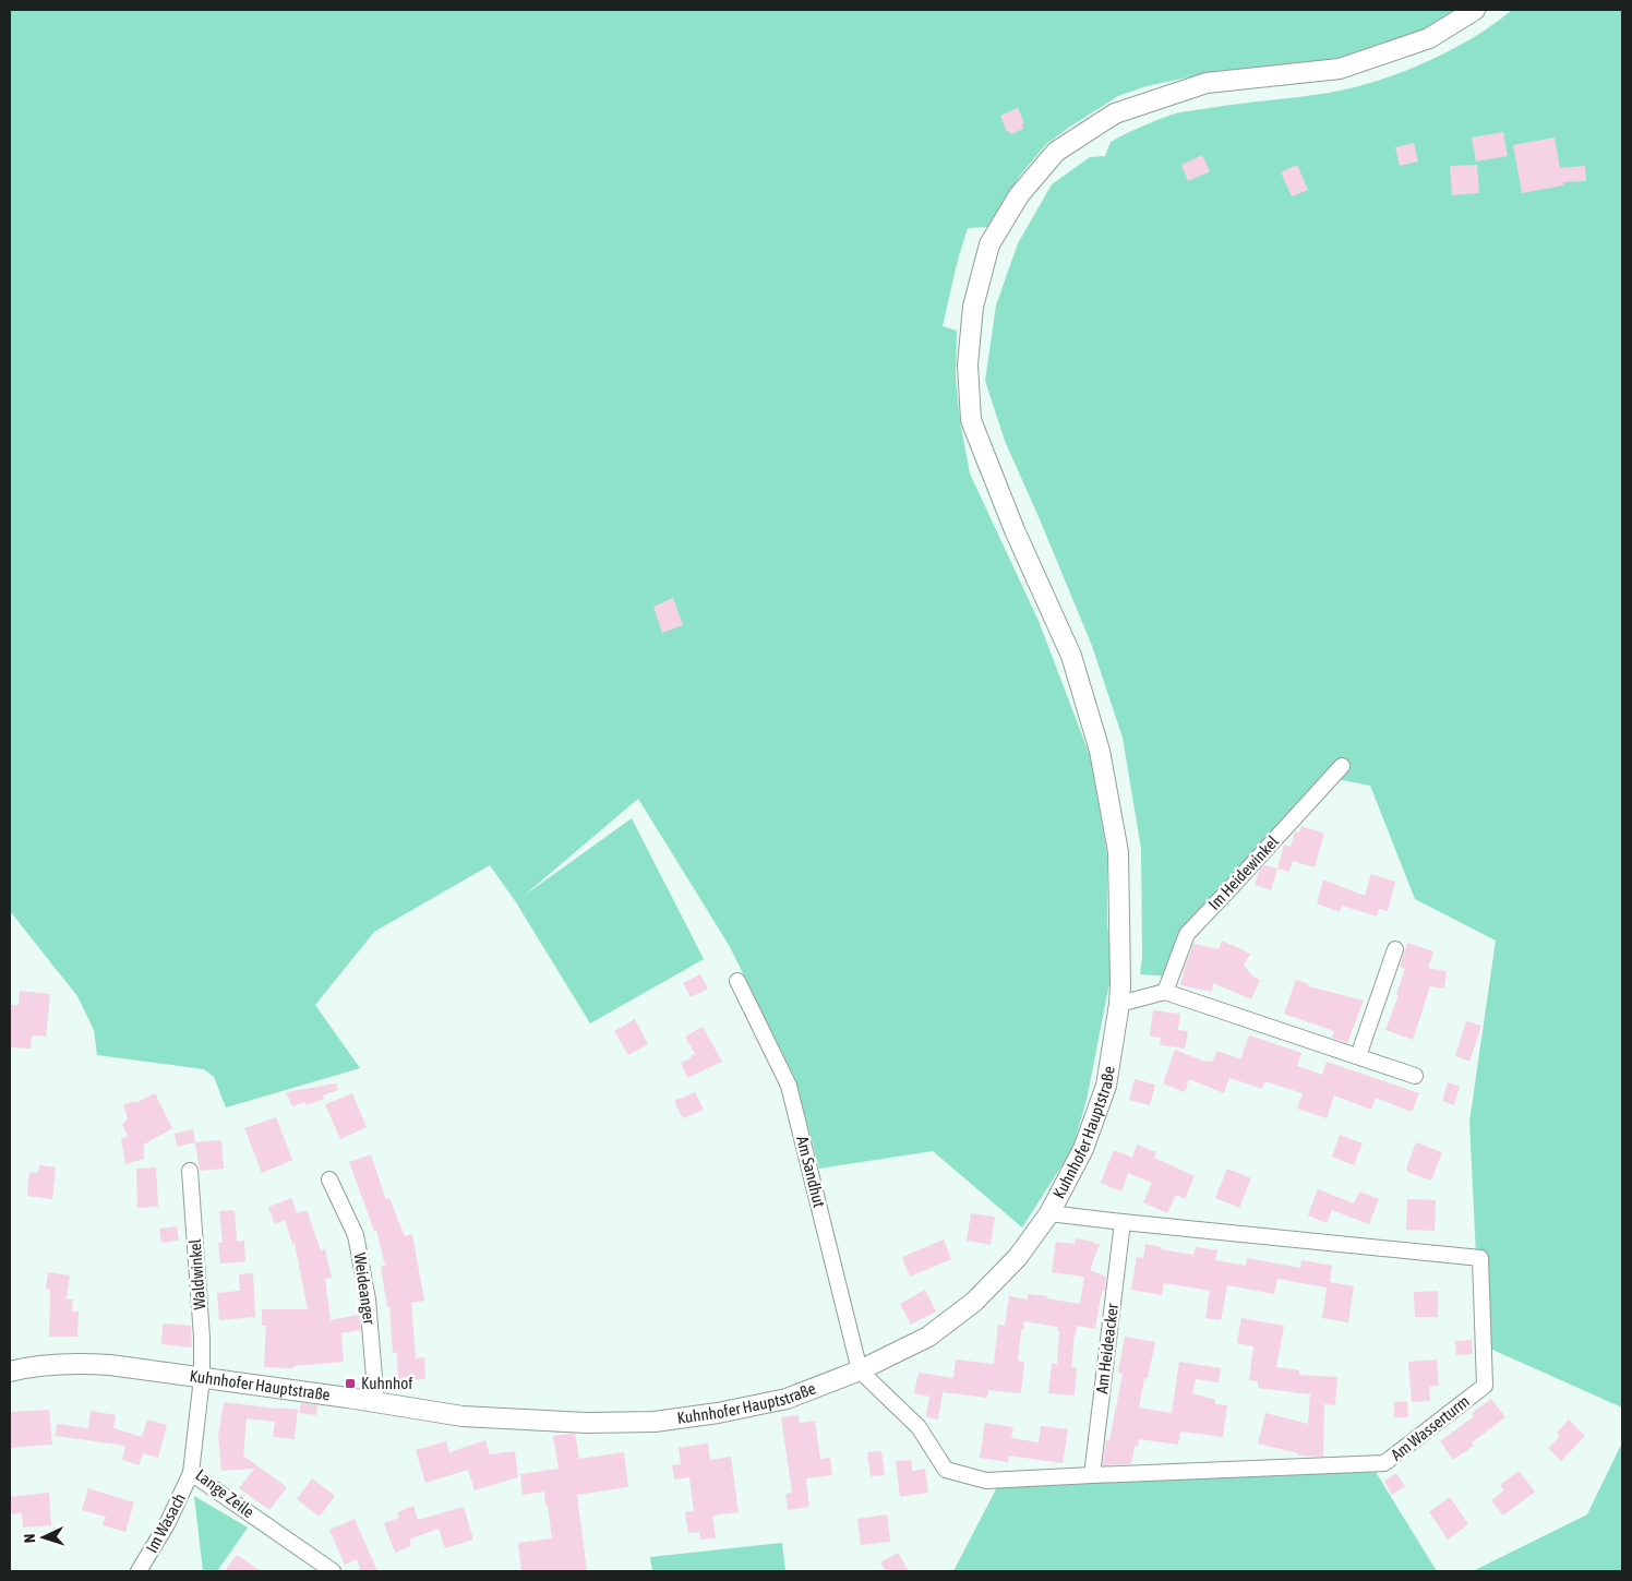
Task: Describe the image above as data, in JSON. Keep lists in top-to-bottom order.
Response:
{
  "streets": {
    "street": [
      "Im Heidewinkel",
      "Kuhnhofer Hauptstraße",
      "Am Sandhut",
      "Waldwinkel",
      "Weideanger",
      "Am Heideacker",
      "Am Wasserturm",
      "Lange Zeile",
      "Im Wasach"
    ]
  },
  "crossings": [
    ["Kuhnhofer Hauptstraße", "Am Sandhut"],
    ["Kuhnhofer Hauptstraße", "Waldwinkel"],
    ["Kuhnhofer Hauptstraße", "Weideanger"],
    ["Kuhnhofer Hauptstraße", "Am Wasserturm"],
    ["Kuhnhofer Hauptstraße", "Lange Zeile"],
    ["Am Sandhut", "Am Wasserturm"],
    ["Waldwinkel", "Lange Zeile"],
    ["Am Heideacker", "Am Wasserturm"],
    ["Lange Zeile", "Im Wasach"]
  ],
  "places": {
    "transit": ["Kuhnhof"]
  },
  "north": "left"
}
